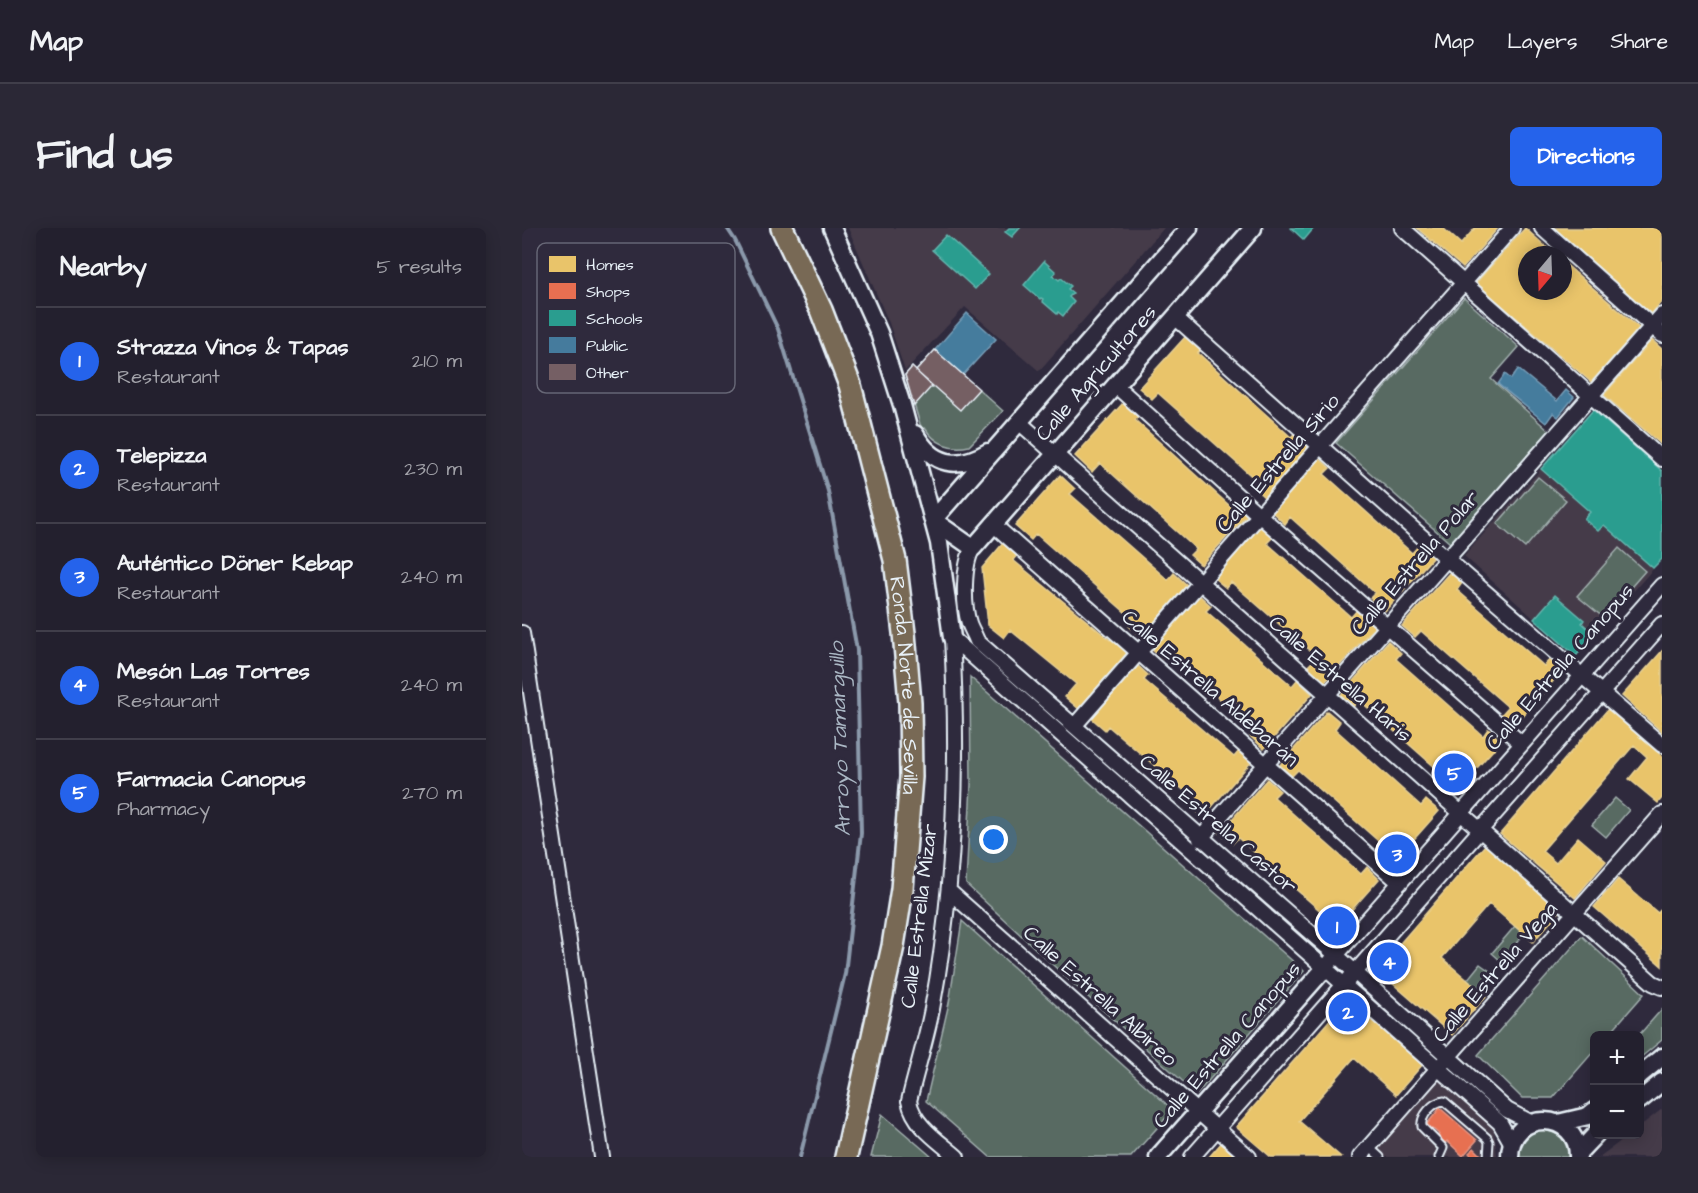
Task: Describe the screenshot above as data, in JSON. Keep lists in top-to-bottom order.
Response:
{
  "streets": {
    "highway": ["Ronda Norte de Sevilla"],
    "street": [
      "Calle Agricultores",
      "Calle Estrella Sirio",
      "Calle Estrella Polar",
      "Calle Estrella Canopus",
      "Calle Estrella Haris",
      "Calle Estrella Aldebarán",
      "Calle Estrella Castor",
      "Calle Estrella Mizar",
      "Calle Estrella Vega",
      "Calle Estrella Albireo"
    ]
  },
  "crossings": [
    ["Calle Agricultores", "Calle Estrella Haris"],
    ["Calle Agricultores", "Calle Estrella Aldebarán"],
    ["Calle Agricultores", "Calle Estrella Castor"],
    ["Calle Agricultores", "Calle Estrella Mizar"],
    ["Calle Estrella Sirio", "Calle Estrella Haris"],
    ["Calle Estrella Sirio", "Calle Estrella Aldebarán"],
    ["Calle Estrella Sirio", "Calle Estrella Castor"],
    ["Calle Estrella Polar", "Calle Estrella Haris"],
    ["Calle Estrella Polar", "Calle Estrella Aldebarán"],
    ["Calle Estrella Polar", "Calle Estrella Castor"],
    ["Calle Estrella Canopus", "Calle Estrella Haris"],
    ["Calle Estrella Canopus", "Calle Estrella Aldebarán"],
    ["Calle Estrella Canopus", "Calle Estrella Castor"],
    ["Calle Estrella Canopus", "Calle Estrella Albireo"],
    ["Calle Estrella Haris", "Calle Estrella Vega"],
    ["Calle Estrella Castor", "Calle Estrella Mizar"],
    ["Calle Estrella Castor", "Calle Estrella Vega"],
    ["Calle Estrella Mizar", "Calle Estrella Albireo"]
  ],
  "water": ["Arroyo Tamarguillo"],
  "legend": [
    "Homes",
    "Shops",
    "Schools",
    "Public",
    "Other"
  ],
  "north": "bottom",
  "page": {
    "header": "Map",
    "nav": ["Map", "Layers", "Share"],
    "title": "Find us",
    "buttons": "Directions",
    "heading": ["Nearby", "5 results"],
    "list": [
      {
        "mark": "1",
        "name": "Strazza Vinos & Tapas",
        "note": "Restaurant",
        "value": "210 m"
      },
      {
        "mark": "2",
        "name": "Telepizza",
        "note": "Restaurant",
        "value": "230 m"
      },
      {
        "mark": "3",
        "name": "Auténtico Döner Kebap",
        "note": "Restaurant",
        "value": "240 m"
      },
      {
        "mark": "4",
        "name": "Mesón Las Torres",
        "note": "Restaurant",
        "value": "240 m"
      },
      {
        "mark": "5",
        "name": "Farmacia Canopus",
        "note": "Pharmacy",
        "value": "270 m"
      }
    ],
    "pins": [
      "5",
      "3",
      "1",
      "4",
      "2"
    ],
    "map_buttons": ["+", "−"]
  }
}
